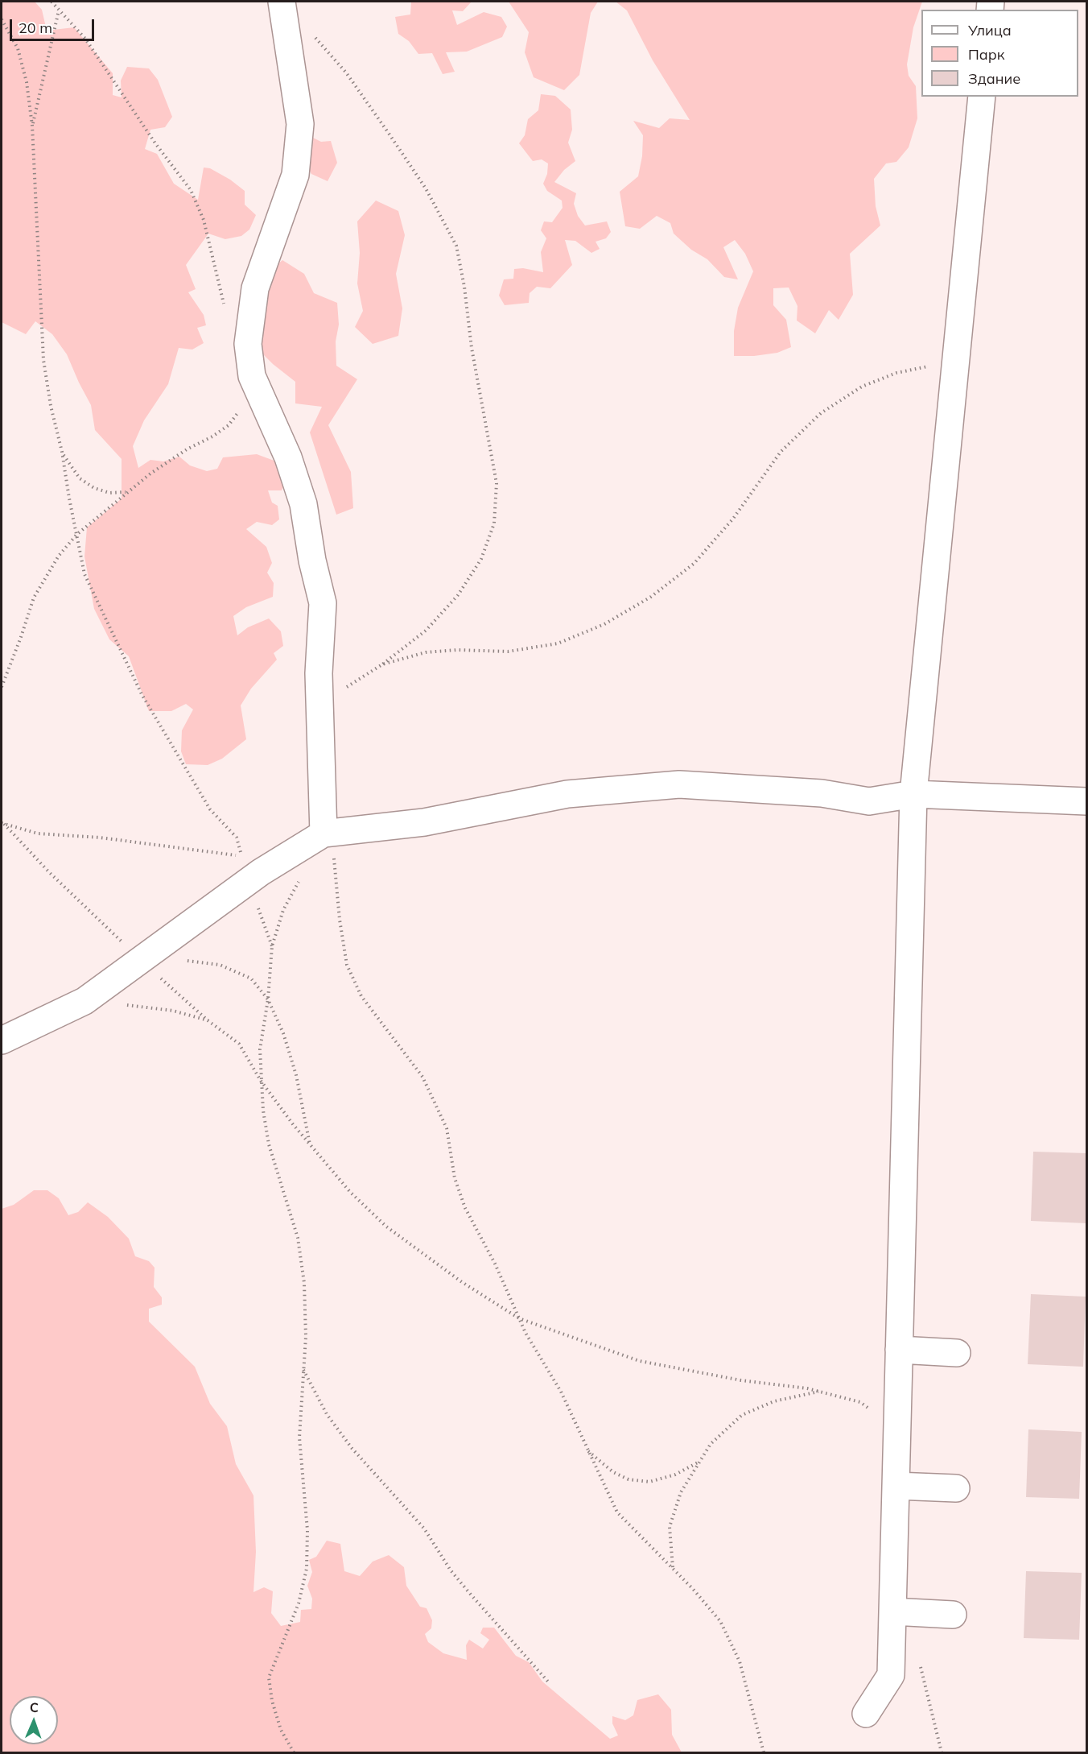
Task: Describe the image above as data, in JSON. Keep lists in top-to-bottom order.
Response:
{
  "legend": ["Улица", "Парк", "Здание"],
  "scale_bar": "20 m",
  "north": "top"
}
